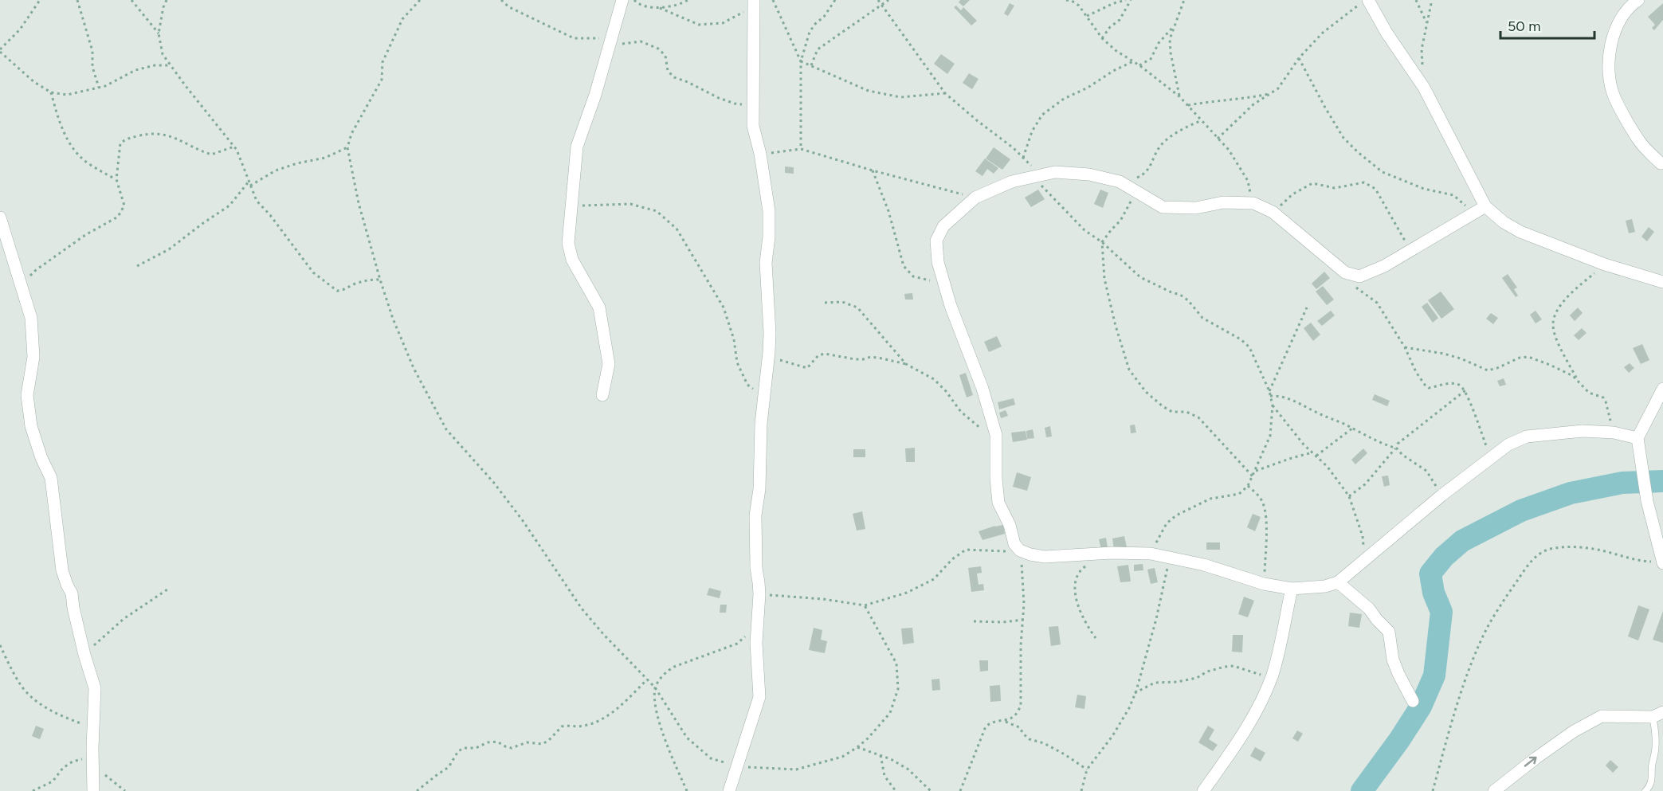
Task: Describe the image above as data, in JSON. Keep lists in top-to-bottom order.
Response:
{
  "scale_bar": "50 m"
}
